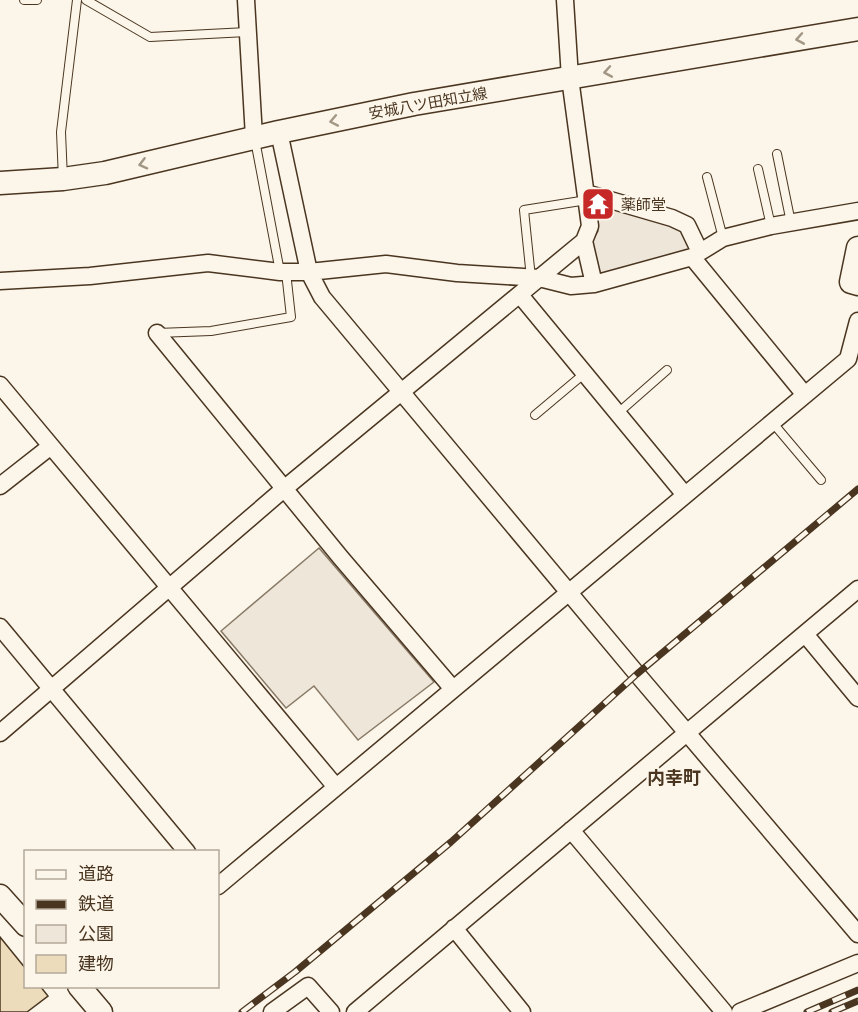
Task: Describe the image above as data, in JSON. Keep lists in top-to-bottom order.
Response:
{
  "streets": {
    "main road": ["安城八ツ田知立線"]
  },
  "one_way": ["安城八ツ田知立線"],
  "districts": ["内幸町"],
  "places": {
    "temple": ["薬師堂"]
  },
  "legend": [
    "道路",
    "鉄道",
    "公園",
    "建物"
  ]
}
